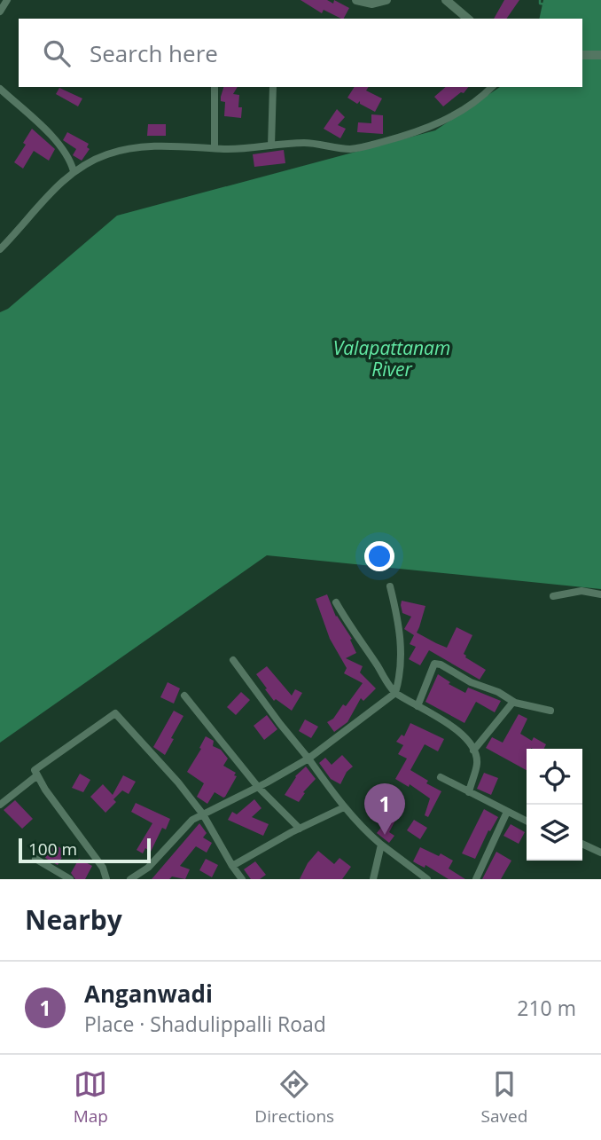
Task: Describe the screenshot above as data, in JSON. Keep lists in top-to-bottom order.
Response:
{
  "water": ["Valapattanam River"],
  "scale_bar": "100 m",
  "page": {
    "search": "Search here",
    "pins": "1",
    "scale": "100 m",
    "heading": "Nearby",
    "list": [
      {
        "mark": "1",
        "name": "Anganwadi",
        "note": "Place · Shadulippalli Road",
        "value": "210 m"
      }
    ],
    "nav": ["Map", "Directions", "Saved"]
  }
}
